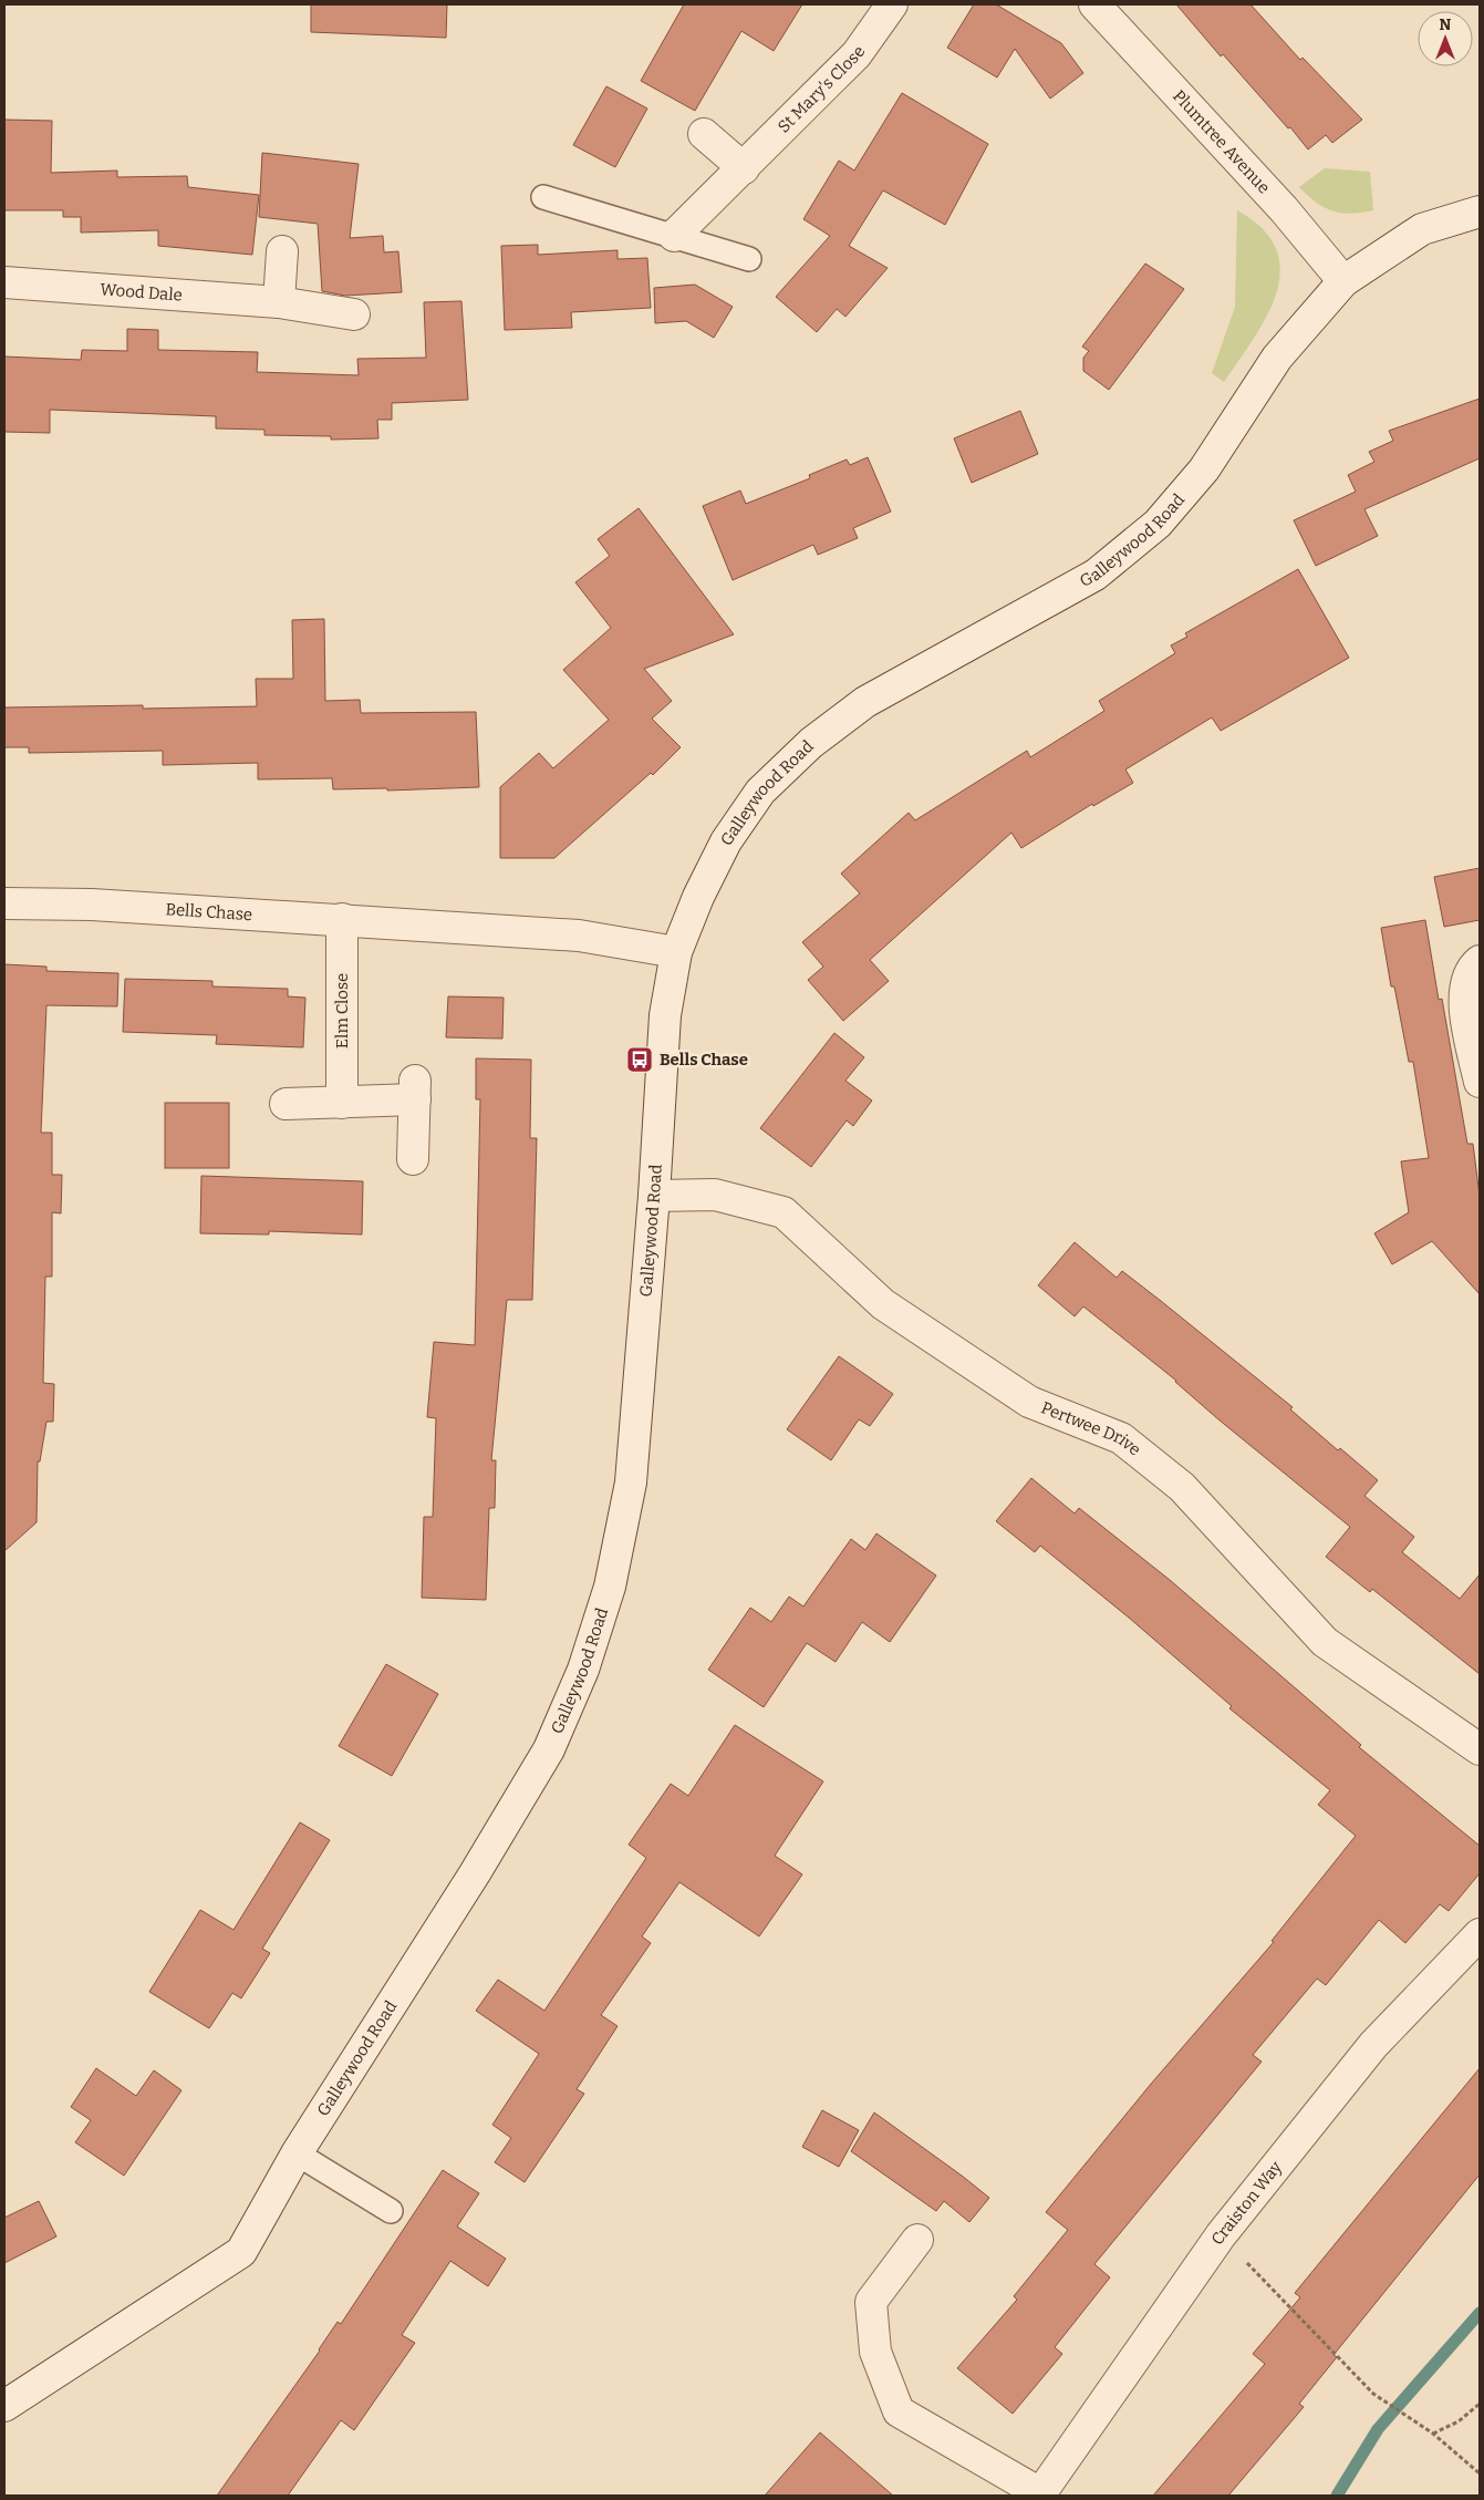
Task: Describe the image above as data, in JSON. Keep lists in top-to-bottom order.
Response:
{
  "streets": {
    "street": [
      "St Mary's Close",
      "Plumtree Avenue",
      "Wood Dale",
      "Galleywood Road",
      "Bells Chase",
      "Elm Close",
      "Pertwee Drive",
      "Craiston Way"
    ]
  },
  "crossings": [
    ["Plumtree Avenue", "Galleywood Road"],
    ["Galleywood Road", "Bells Chase"],
    ["Galleywood Road", "Pertwee Drive"],
    ["Bells Chase", "Elm Close"]
  ],
  "places": {
    "bus stop": ["Bells Chase"]
  },
  "north": "top"
}
